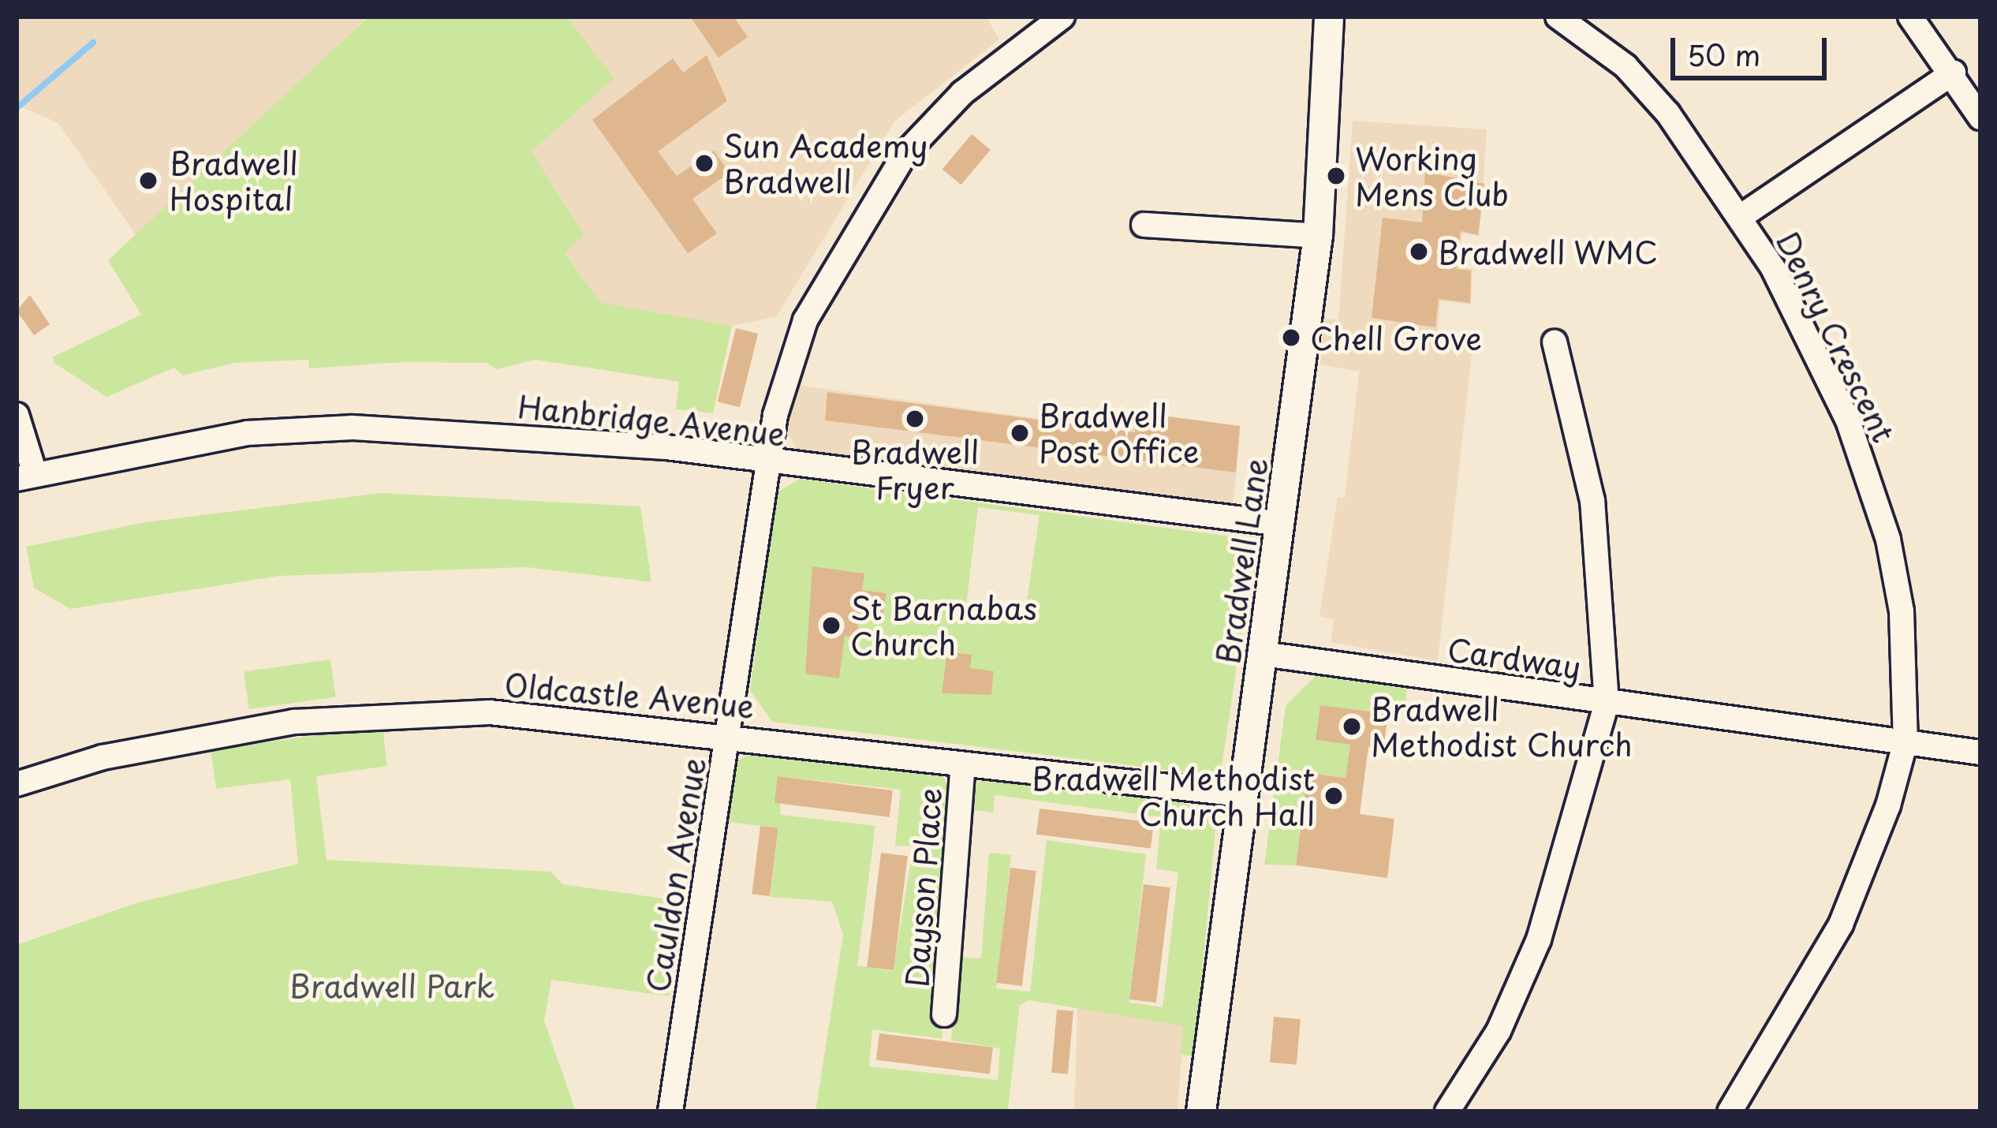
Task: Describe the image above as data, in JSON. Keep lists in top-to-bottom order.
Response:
{
  "streets": {
    "street": [
      "Denry Crescent",
      "Hanbridge Avenue",
      "Bradwell Lane",
      "Cardway",
      "Oldcastle Avenue",
      "Cauldon Avenue",
      "Dayson Place"
    ]
  },
  "crossings": [
    ["Denry Crescent", "Cardway"],
    ["Hanbridge Avenue", "Bradwell Lane"],
    ["Hanbridge Avenue", "Cauldon Avenue"],
    ["Bradwell Lane", "Cardway"],
    ["Bradwell Lane", "Oldcastle Avenue"],
    ["Oldcastle Avenue", "Cauldon Avenue"],
    ["Oldcastle Avenue", "Dayson Place"]
  ],
  "parks": ["Bradwell Park"],
  "places": [
    "Sun Academy Bradwell",
    "Working Mens Club",
    "Bradwell Hospital",
    "Bradwell WMC",
    "Chell Grove",
    "Bradwell Fryer",
    "Bradwell Post Office",
    "St Barnabas Church",
    "Bradwell Methodist Church",
    "Bradwell Methodist Church Hall"
  ],
  "scale_bar": "50 m"
}
